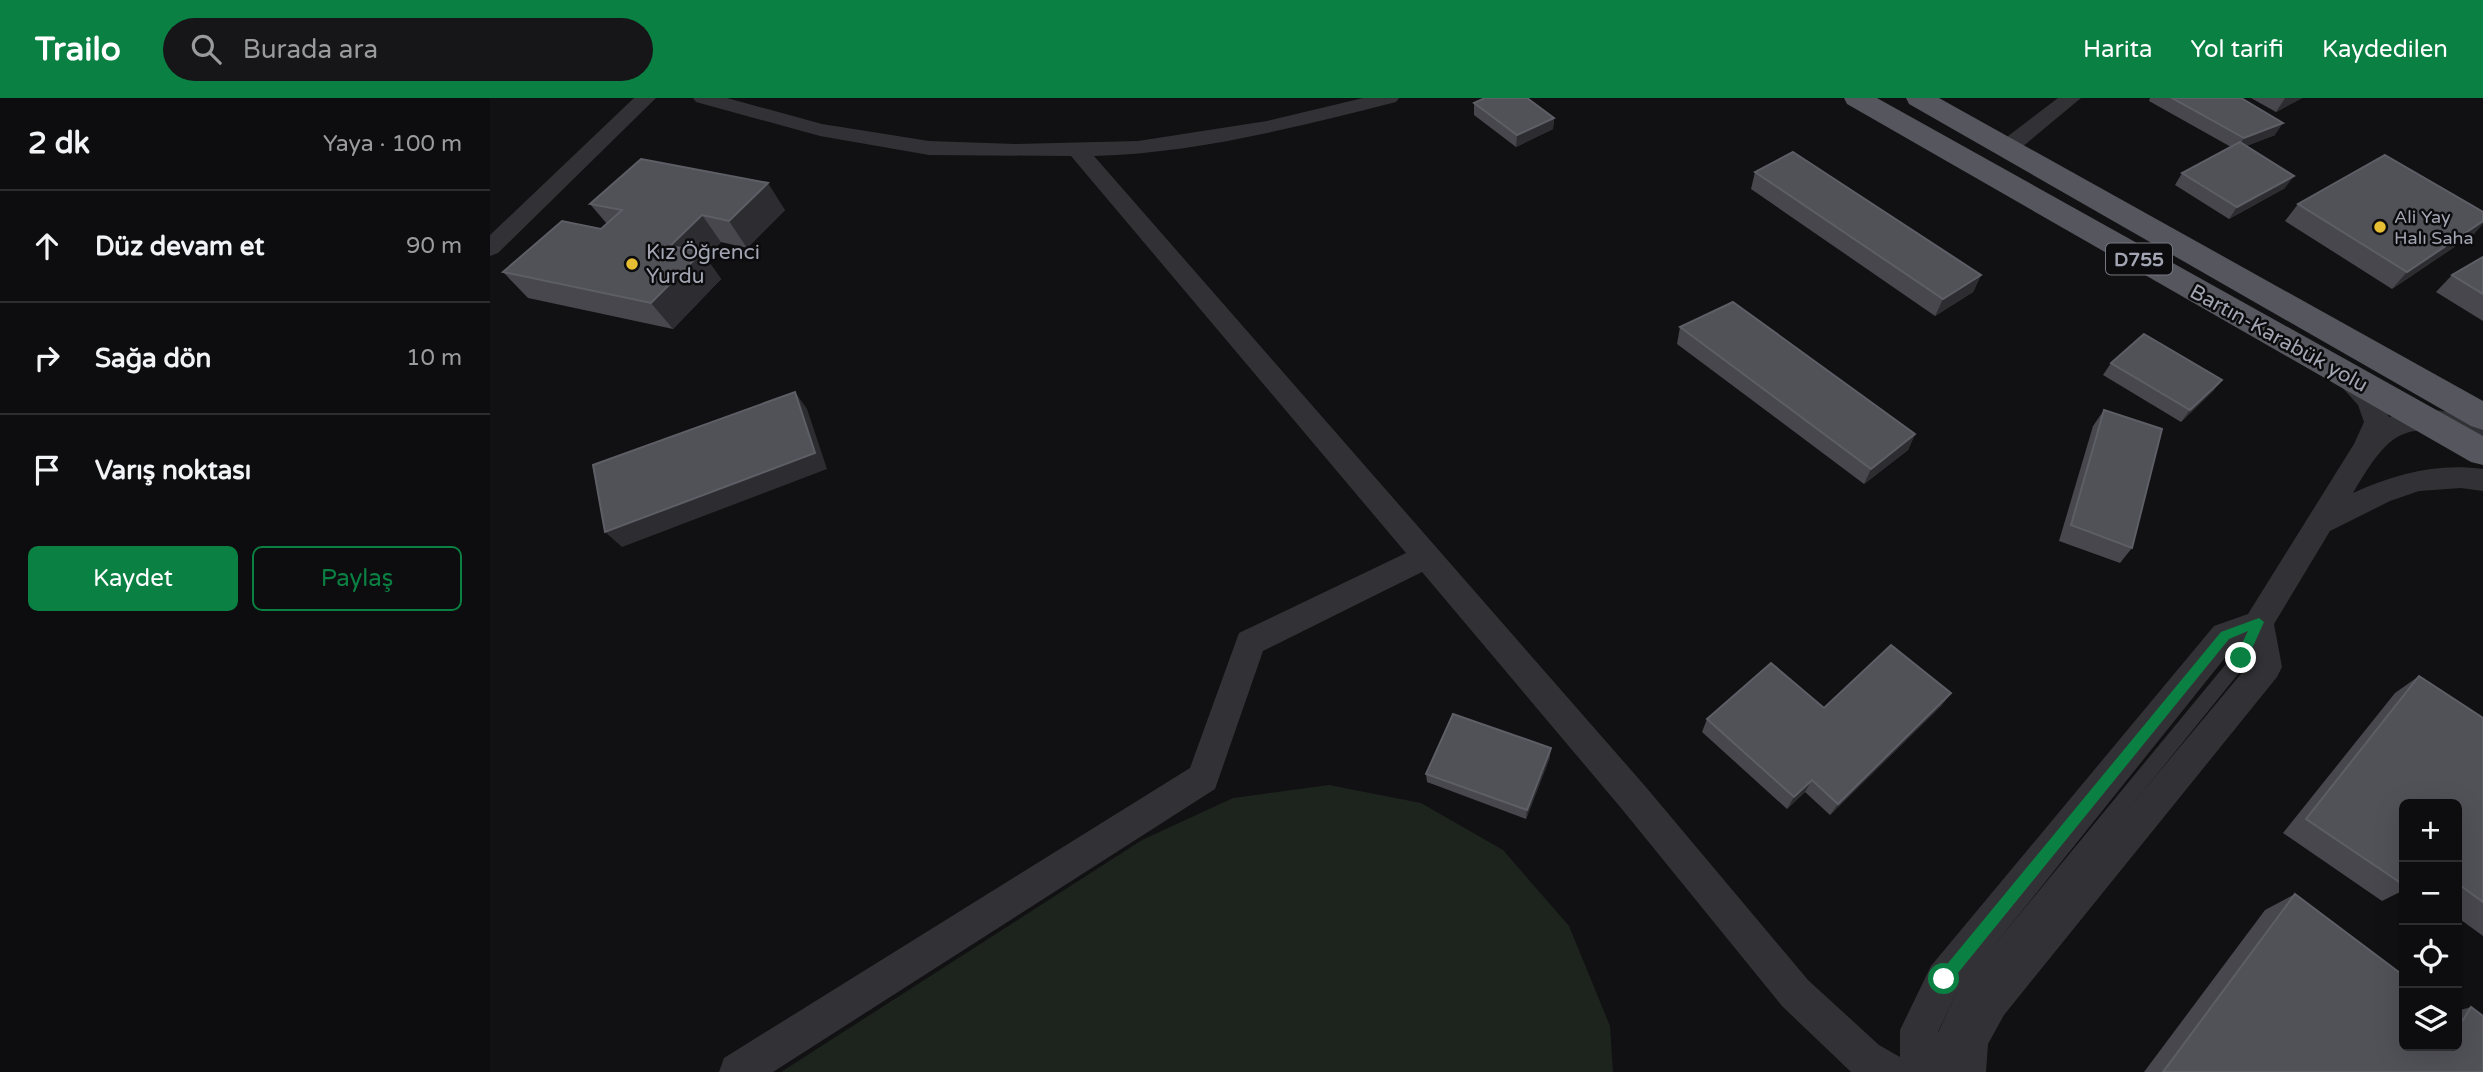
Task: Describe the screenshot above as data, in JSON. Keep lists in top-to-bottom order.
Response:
{
  "streets": {
    "highway": ["D755", "Bartın-Karabük yolu"]
  },
  "places": ["Ali Yay Halı Saha", "Kız Öğrenci Yurdu"],
  "page": {
    "header": "Trailo",
    "search": "Burada ara",
    "nav": ["Harita", "Yol tarifi", "Kaydedilen"],
    "heading": ["2 dk", "Yaya · 100 m"],
    "list": [
      ["Düz devam et", "90 m"],
      ["Sağa dön", "10 m"],
      "Varış noktası"
    ],
    "buttons": ["Kaydet", "Paylaş"],
    "map_buttons": ["+", "−"]
  }
}
